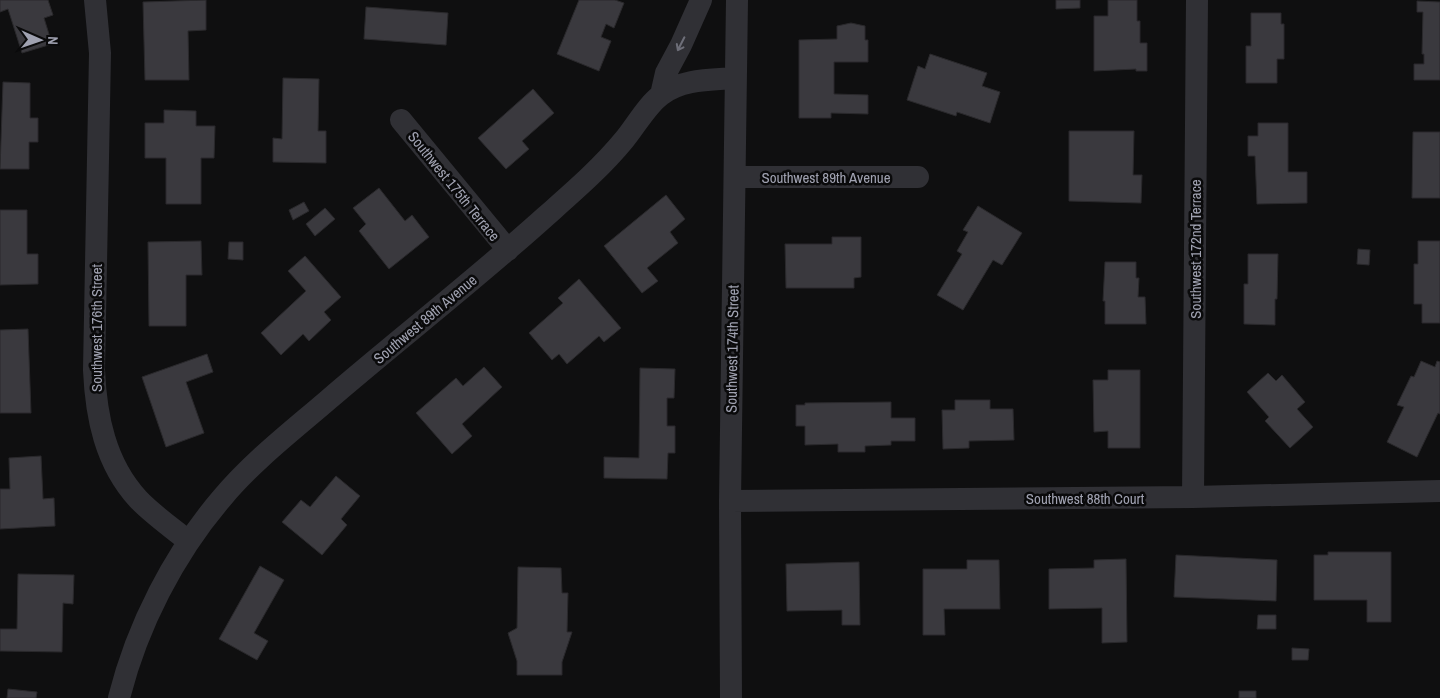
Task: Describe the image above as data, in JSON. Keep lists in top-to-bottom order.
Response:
{
  "streets": {
    "street": [
      "Southwest 89th Avenue",
      "Southwest 175th Terrace",
      "Southwest 172nd Terrace",
      "Southwest 176th Street",
      "Southwest 174th Street",
      "Southwest 88th Court"
    ]
  },
  "crossings": [
    ["Southwest 89th Avenue", "Southwest 175th Terrace"],
    ["Southwest 89th Avenue", "Southwest 176th Street"],
    ["Southwest 89th Avenue", "Southwest 174th Street"],
    ["Southwest 172nd Terrace", "Southwest 88th Court"],
    ["Southwest 174th Street", "Southwest 88th Court"]
  ],
  "north": "right"
}
